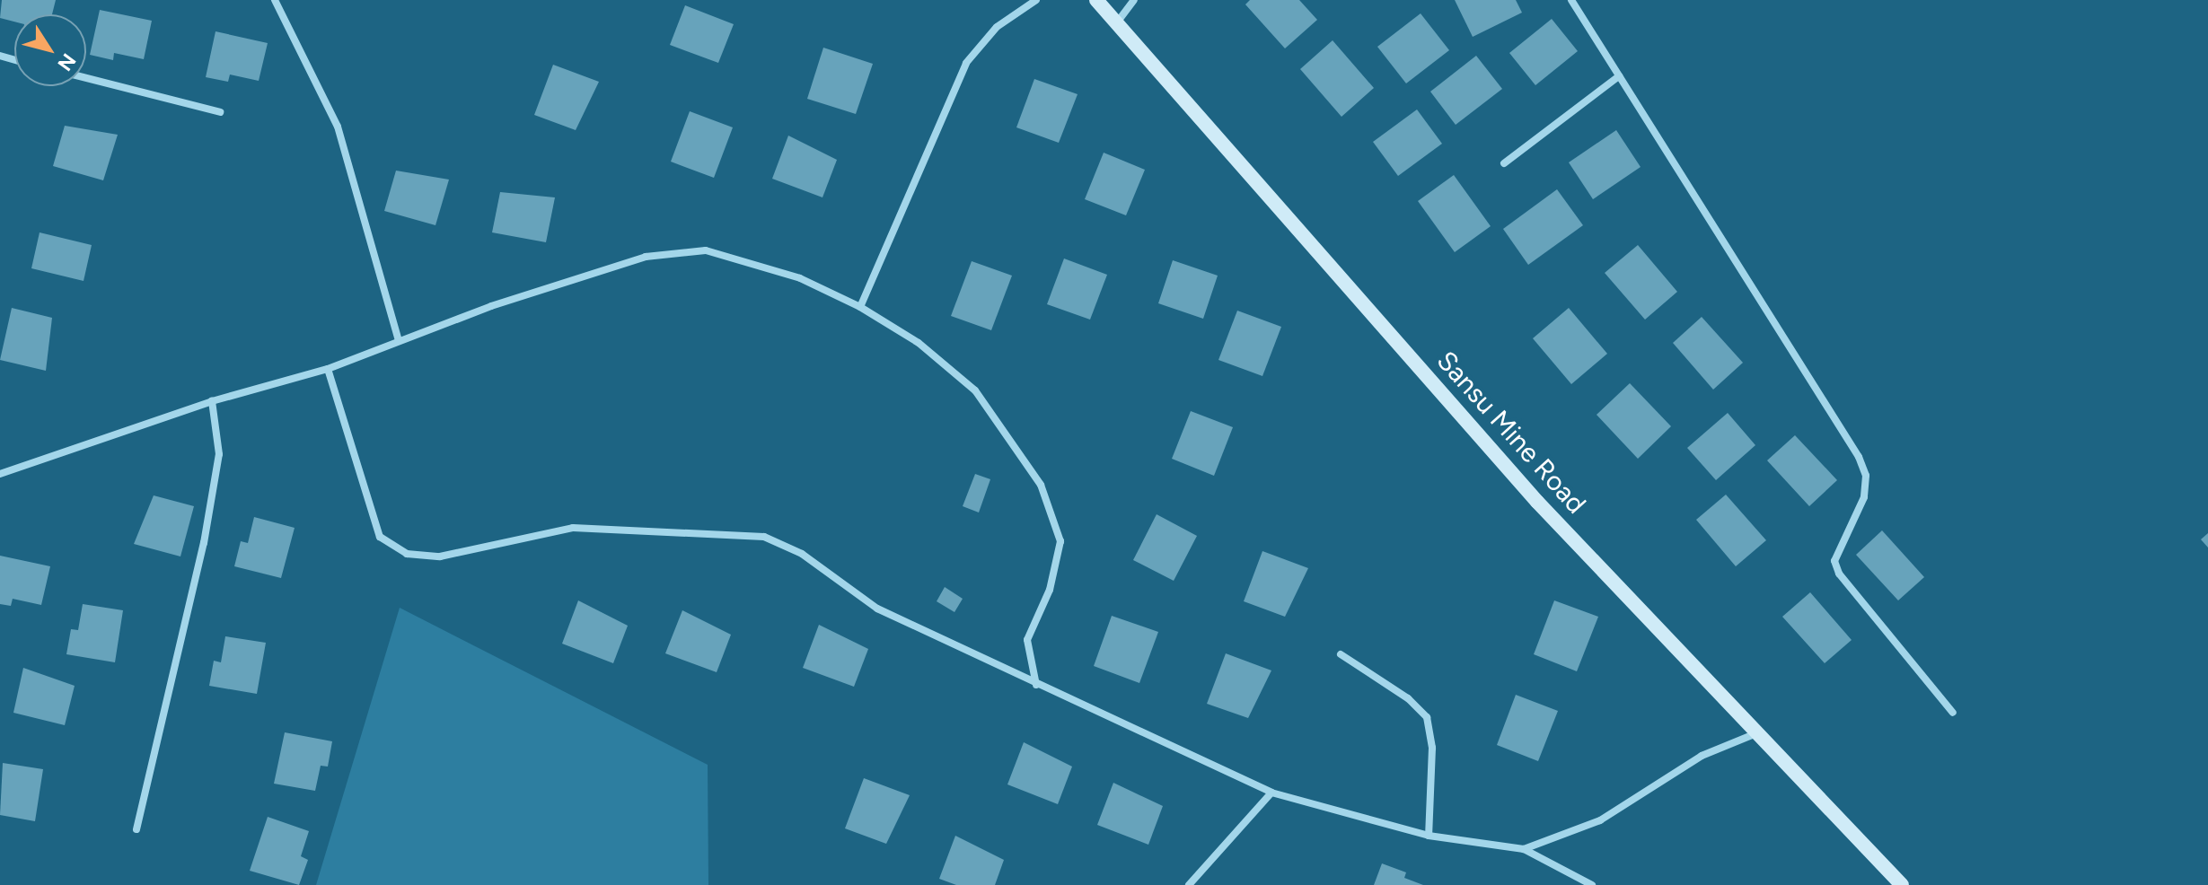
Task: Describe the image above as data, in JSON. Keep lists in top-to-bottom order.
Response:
{
  "streets": {
    "street": ["Sansu Mine Road"]
  },
  "north": "bottom right"
}
